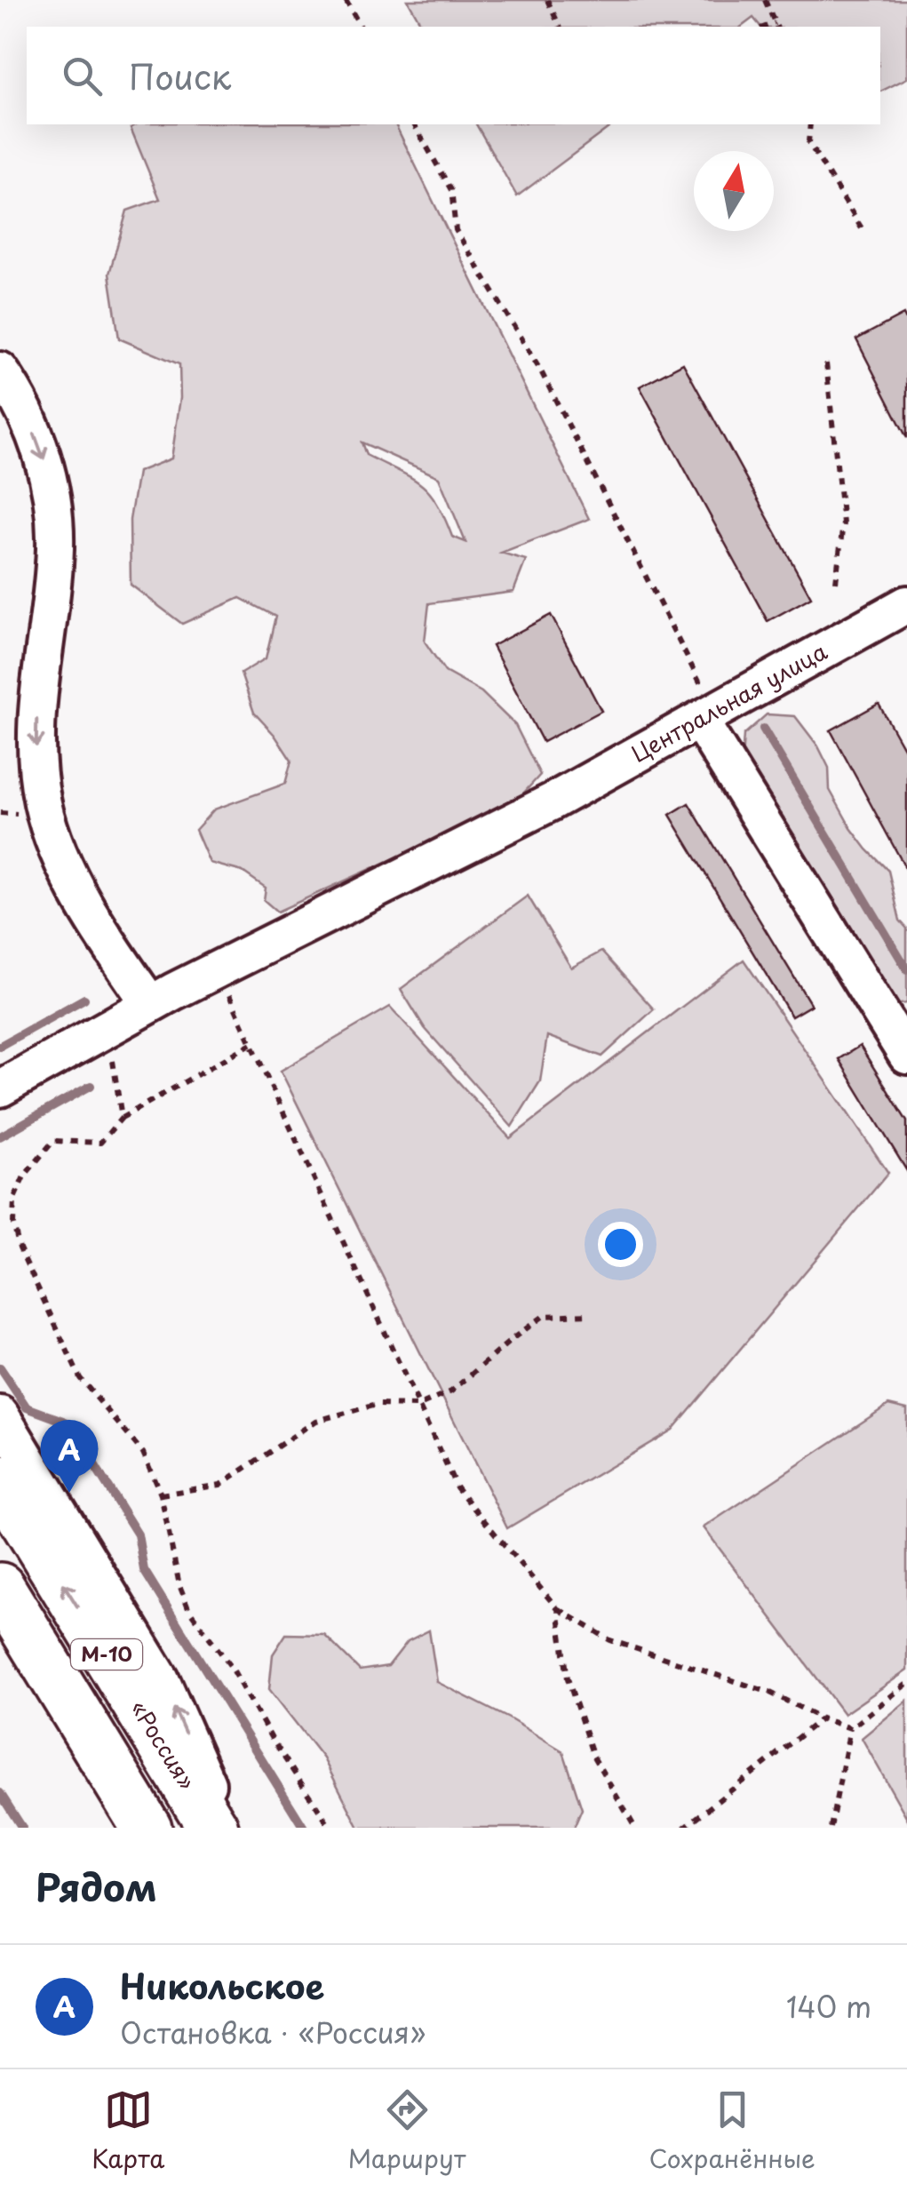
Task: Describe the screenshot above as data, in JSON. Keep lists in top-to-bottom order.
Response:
{
  "streets": {
    "highway": ["М-10", "«Россия»"],
    "street": ["Центральная улица"]
  },
  "north": "top",
  "page": {
    "search": "Поиск",
    "pins": "A",
    "heading": "Рядом",
    "list": [
      {
        "mark": "A",
        "name": "Никольское",
        "note": "Остановка · «Россия»",
        "value": "140 m"
      }
    ],
    "nav": ["Карта", "Маршрут", "Сохранённые"]
  }
}
